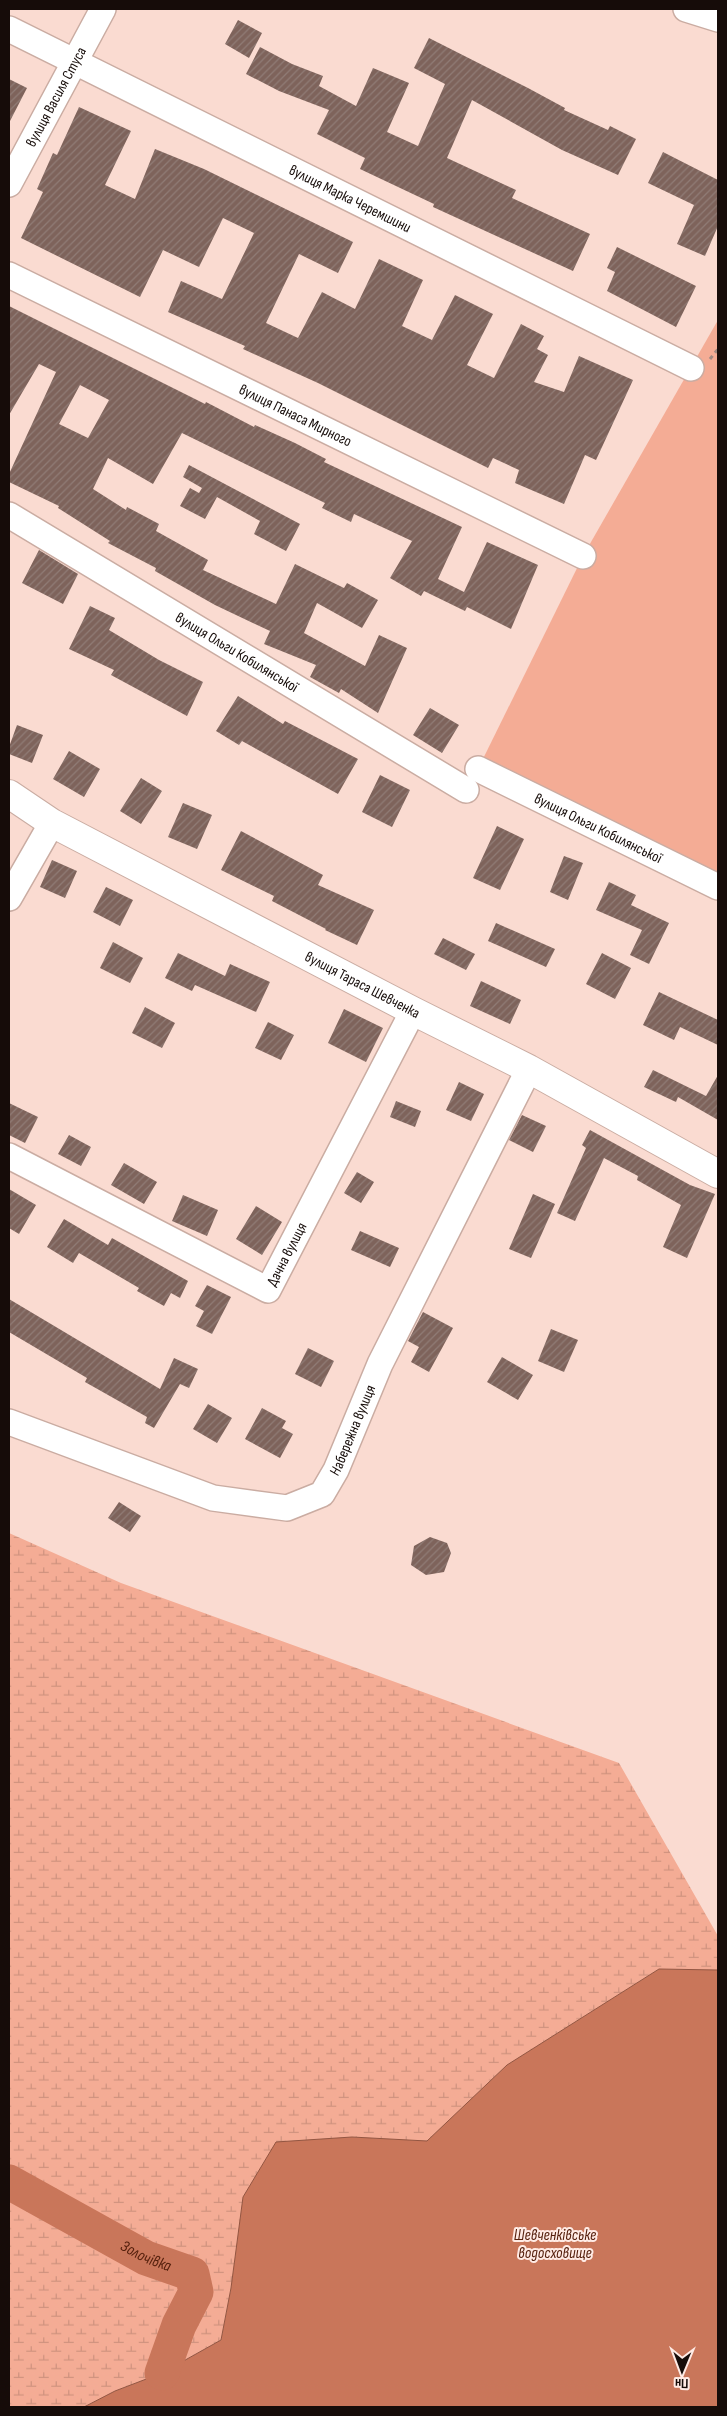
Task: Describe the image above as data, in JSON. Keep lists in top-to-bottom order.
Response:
{
  "streets": {
    "main road": ["вулиця Тараса Шевченка"],
    "street": [
      "вулиця Василя Стуса",
      "вулиця Марка Черемшини",
      "вулиця Панаса Мирного",
      "вулиця Ольги Кобилянської",
      "Дачна вулиця",
      "Набережна вулиця"
    ]
  },
  "crossings": [
    ["вулиця Василя Стуса", "вулиця Марка Черемшини"],
    ["вулиця Тараса Шевченка", "Дачна вулиця"],
    ["вулиця Тараса Шевченка", "Набережна вулиця"]
  ],
  "water": ["Шевченківське водосховище", "Золочівка"],
  "north": "bottom"
}
